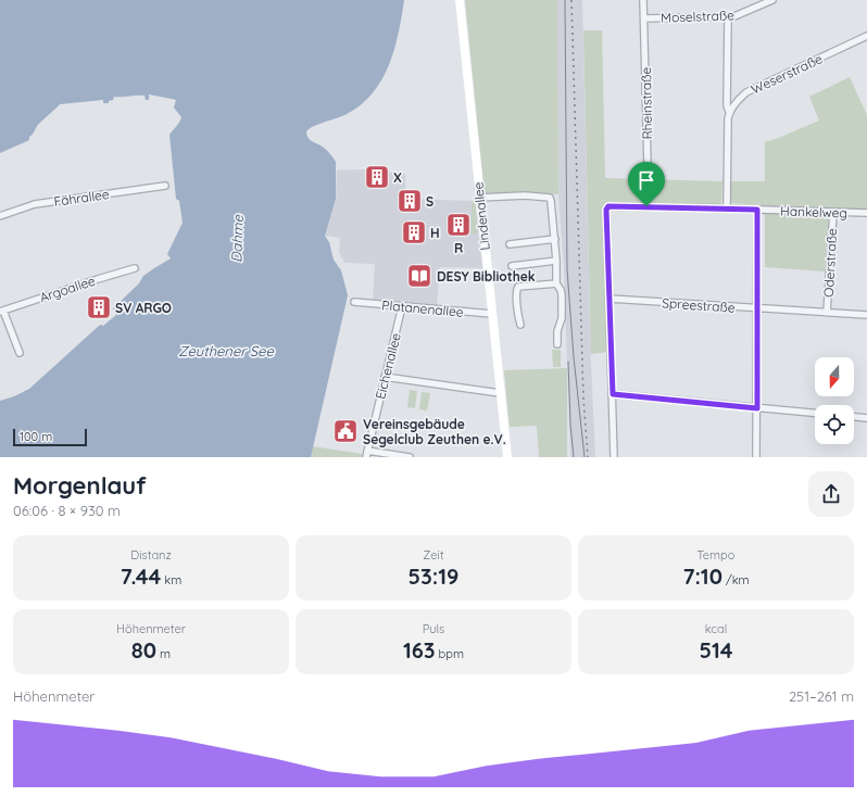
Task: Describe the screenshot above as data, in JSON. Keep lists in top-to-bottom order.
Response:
{
  "streets": {
    "main road": ["Lindenallee"],
    "street": [
      "Moselstraße",
      "Weserstraße",
      "Rheinstraße",
      "Fährallee",
      "Hankelweg",
      "Oderstraße",
      "Argoallee",
      "Spreestraße",
      "Platanenallee",
      "Eichenallee"
    ]
  },
  "crossings": [
    ["Moselstraße", "Rheinstraße"],
    ["Rheinstraße", "Hankelweg"],
    ["Hankelweg", "Oderstraße"],
    ["Hankelweg", "Spreestraße"],
    ["Lindenallee", "Platanenallee"],
    ["Oderstraße", "Spreestraße"],
    ["Platanenallee", "Eichenallee"]
  ],
  "water": ["Dahme", "Zeuthener See"],
  "places": {
    "building": [
      "X",
      "S",
      "R",
      "H",
      "SV ARGO"
    ],
    "library": ["DESY Bibliothek"],
    "public building": ["Vereinsgebäude Segelclub Zeuthen e.V."]
  },
  "scale_bar": "100 m",
  "north": "bottom",
  "page": {
    "scale": "100 m",
    "heading": ["Morgenlauf", "06:06 · 8 × 930 m"],
    "stats": [
      ["Distanz", "7.44 km"],
      ["Zeit", "53:19"],
      ["Tempo", "7:10 /km"],
      ["Höhenmeter", "80 m"],
      ["Puls", "163 bpm"],
      ["kcal", "514"]
    ],
    "chart": ["Höhenmeter", "251–261 m"]
  }
}
